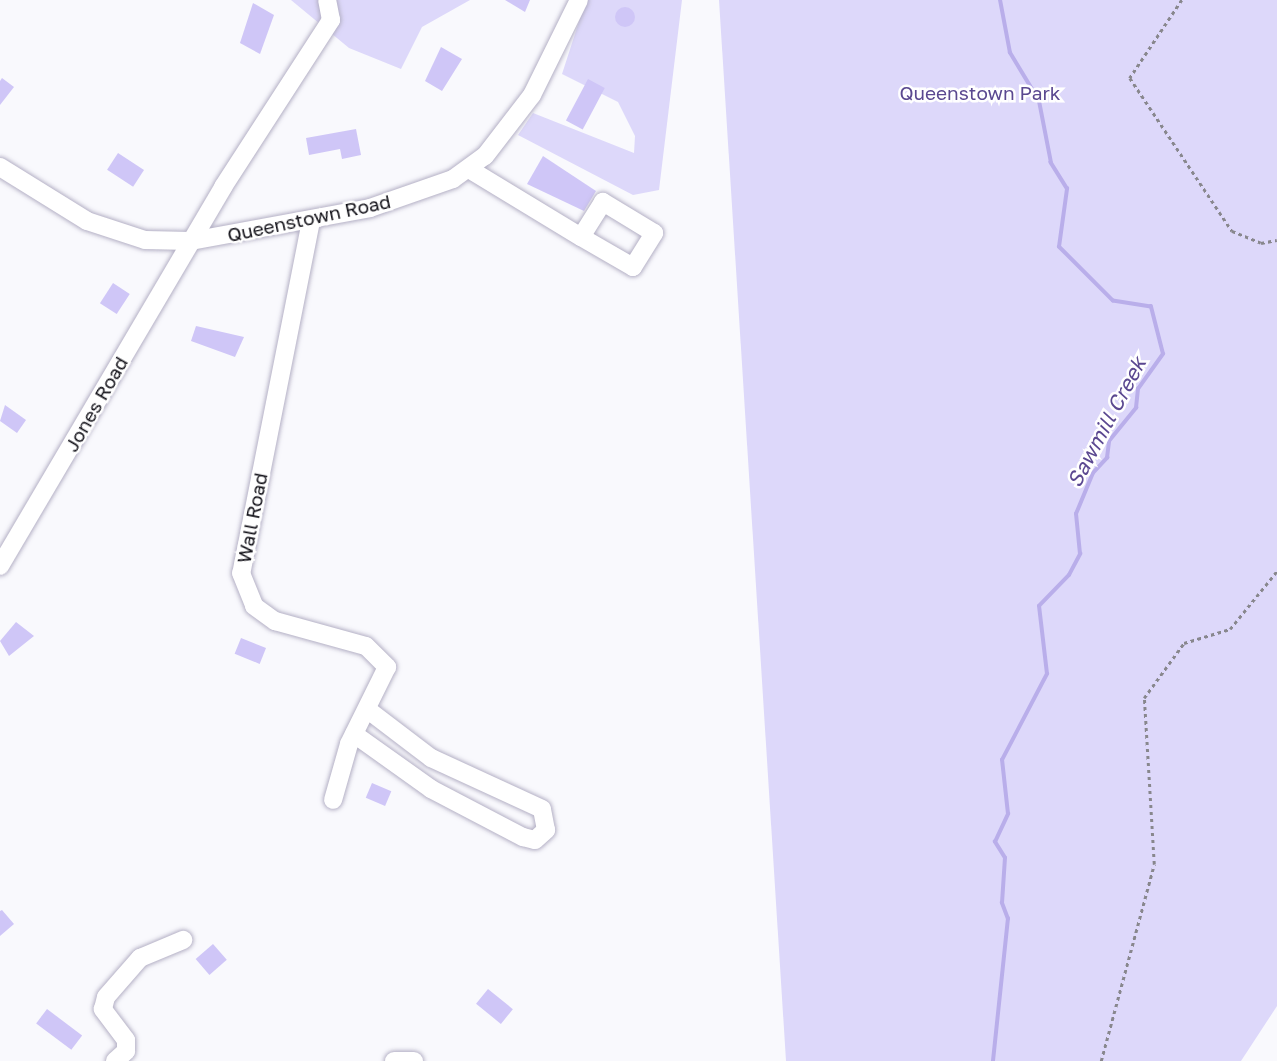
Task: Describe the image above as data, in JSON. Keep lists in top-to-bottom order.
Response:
{
  "streets": {
    "street": ["Queenstown Road", "Jones Road", "Wall Road"]
  },
  "crossings": [
    ["Queenstown Road", "Jones Road"],
    ["Queenstown Road", "Wall Road"]
  ],
  "water": ["Sawmill Creek"],
  "parks": ["Queenstown Park"]
}
